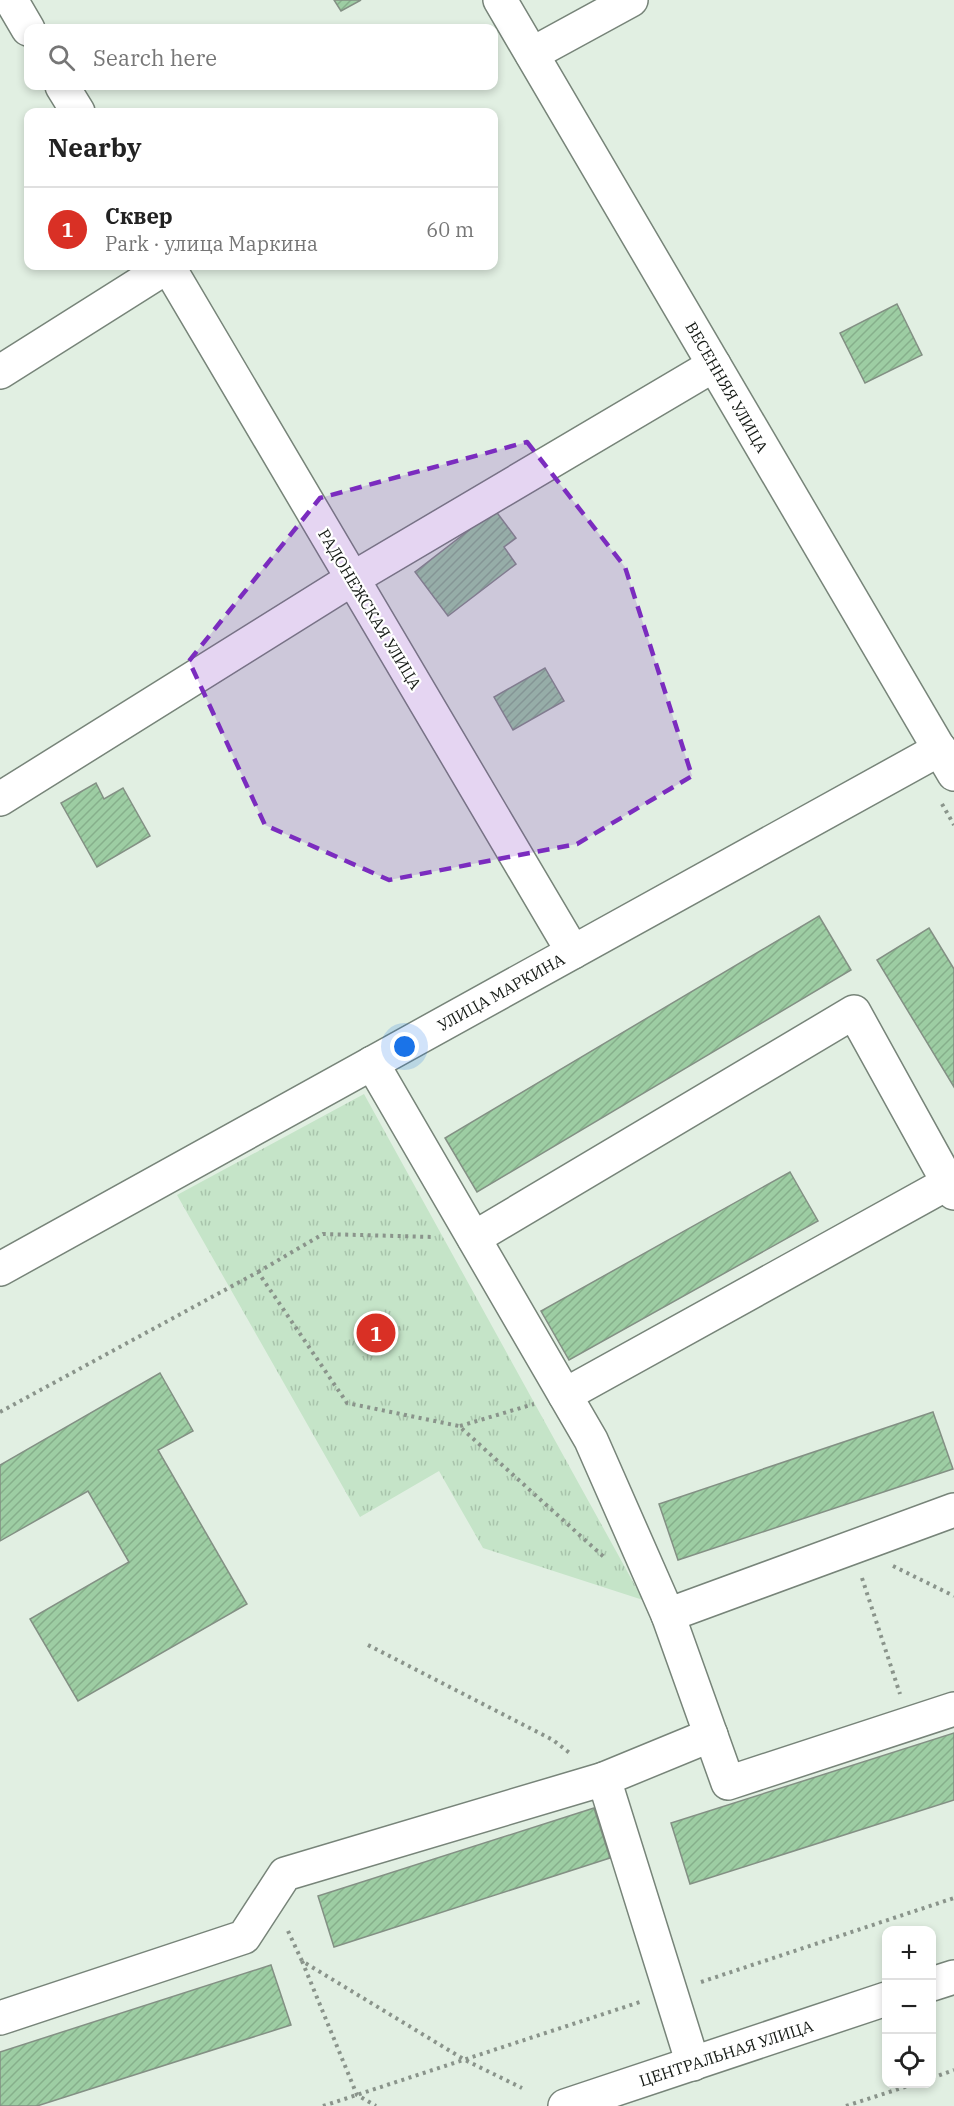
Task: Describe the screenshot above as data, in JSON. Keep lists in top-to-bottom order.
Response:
{
  "streets": {
    "street": [
      "ВЕСЕННЯЯ УЛИЦА",
      "РАДОНЕЖСКАЯ УЛИЦА",
      "УЛИЦА МАРКИНА",
      "ЦЕНТРАЛЬНАЯ УЛИЦА"
    ]
  },
  "crossings": [
    ["ВЕСЕННЯЯ УЛИЦА", "УЛИЦА МАРКИНА"],
    ["РАДОНЕЖСКАЯ УЛИЦА", "УЛИЦА МАРКИНА"]
  ],
  "page": {
    "search": "Search here",
    "heading": "Nearby",
    "list": [
      {
        "mark": "1",
        "name": "Сквер",
        "note": "Park · улица Маркина",
        "value": "60 m"
      }
    ],
    "pins": "1",
    "map_buttons": ["+", "−"]
  }
}
